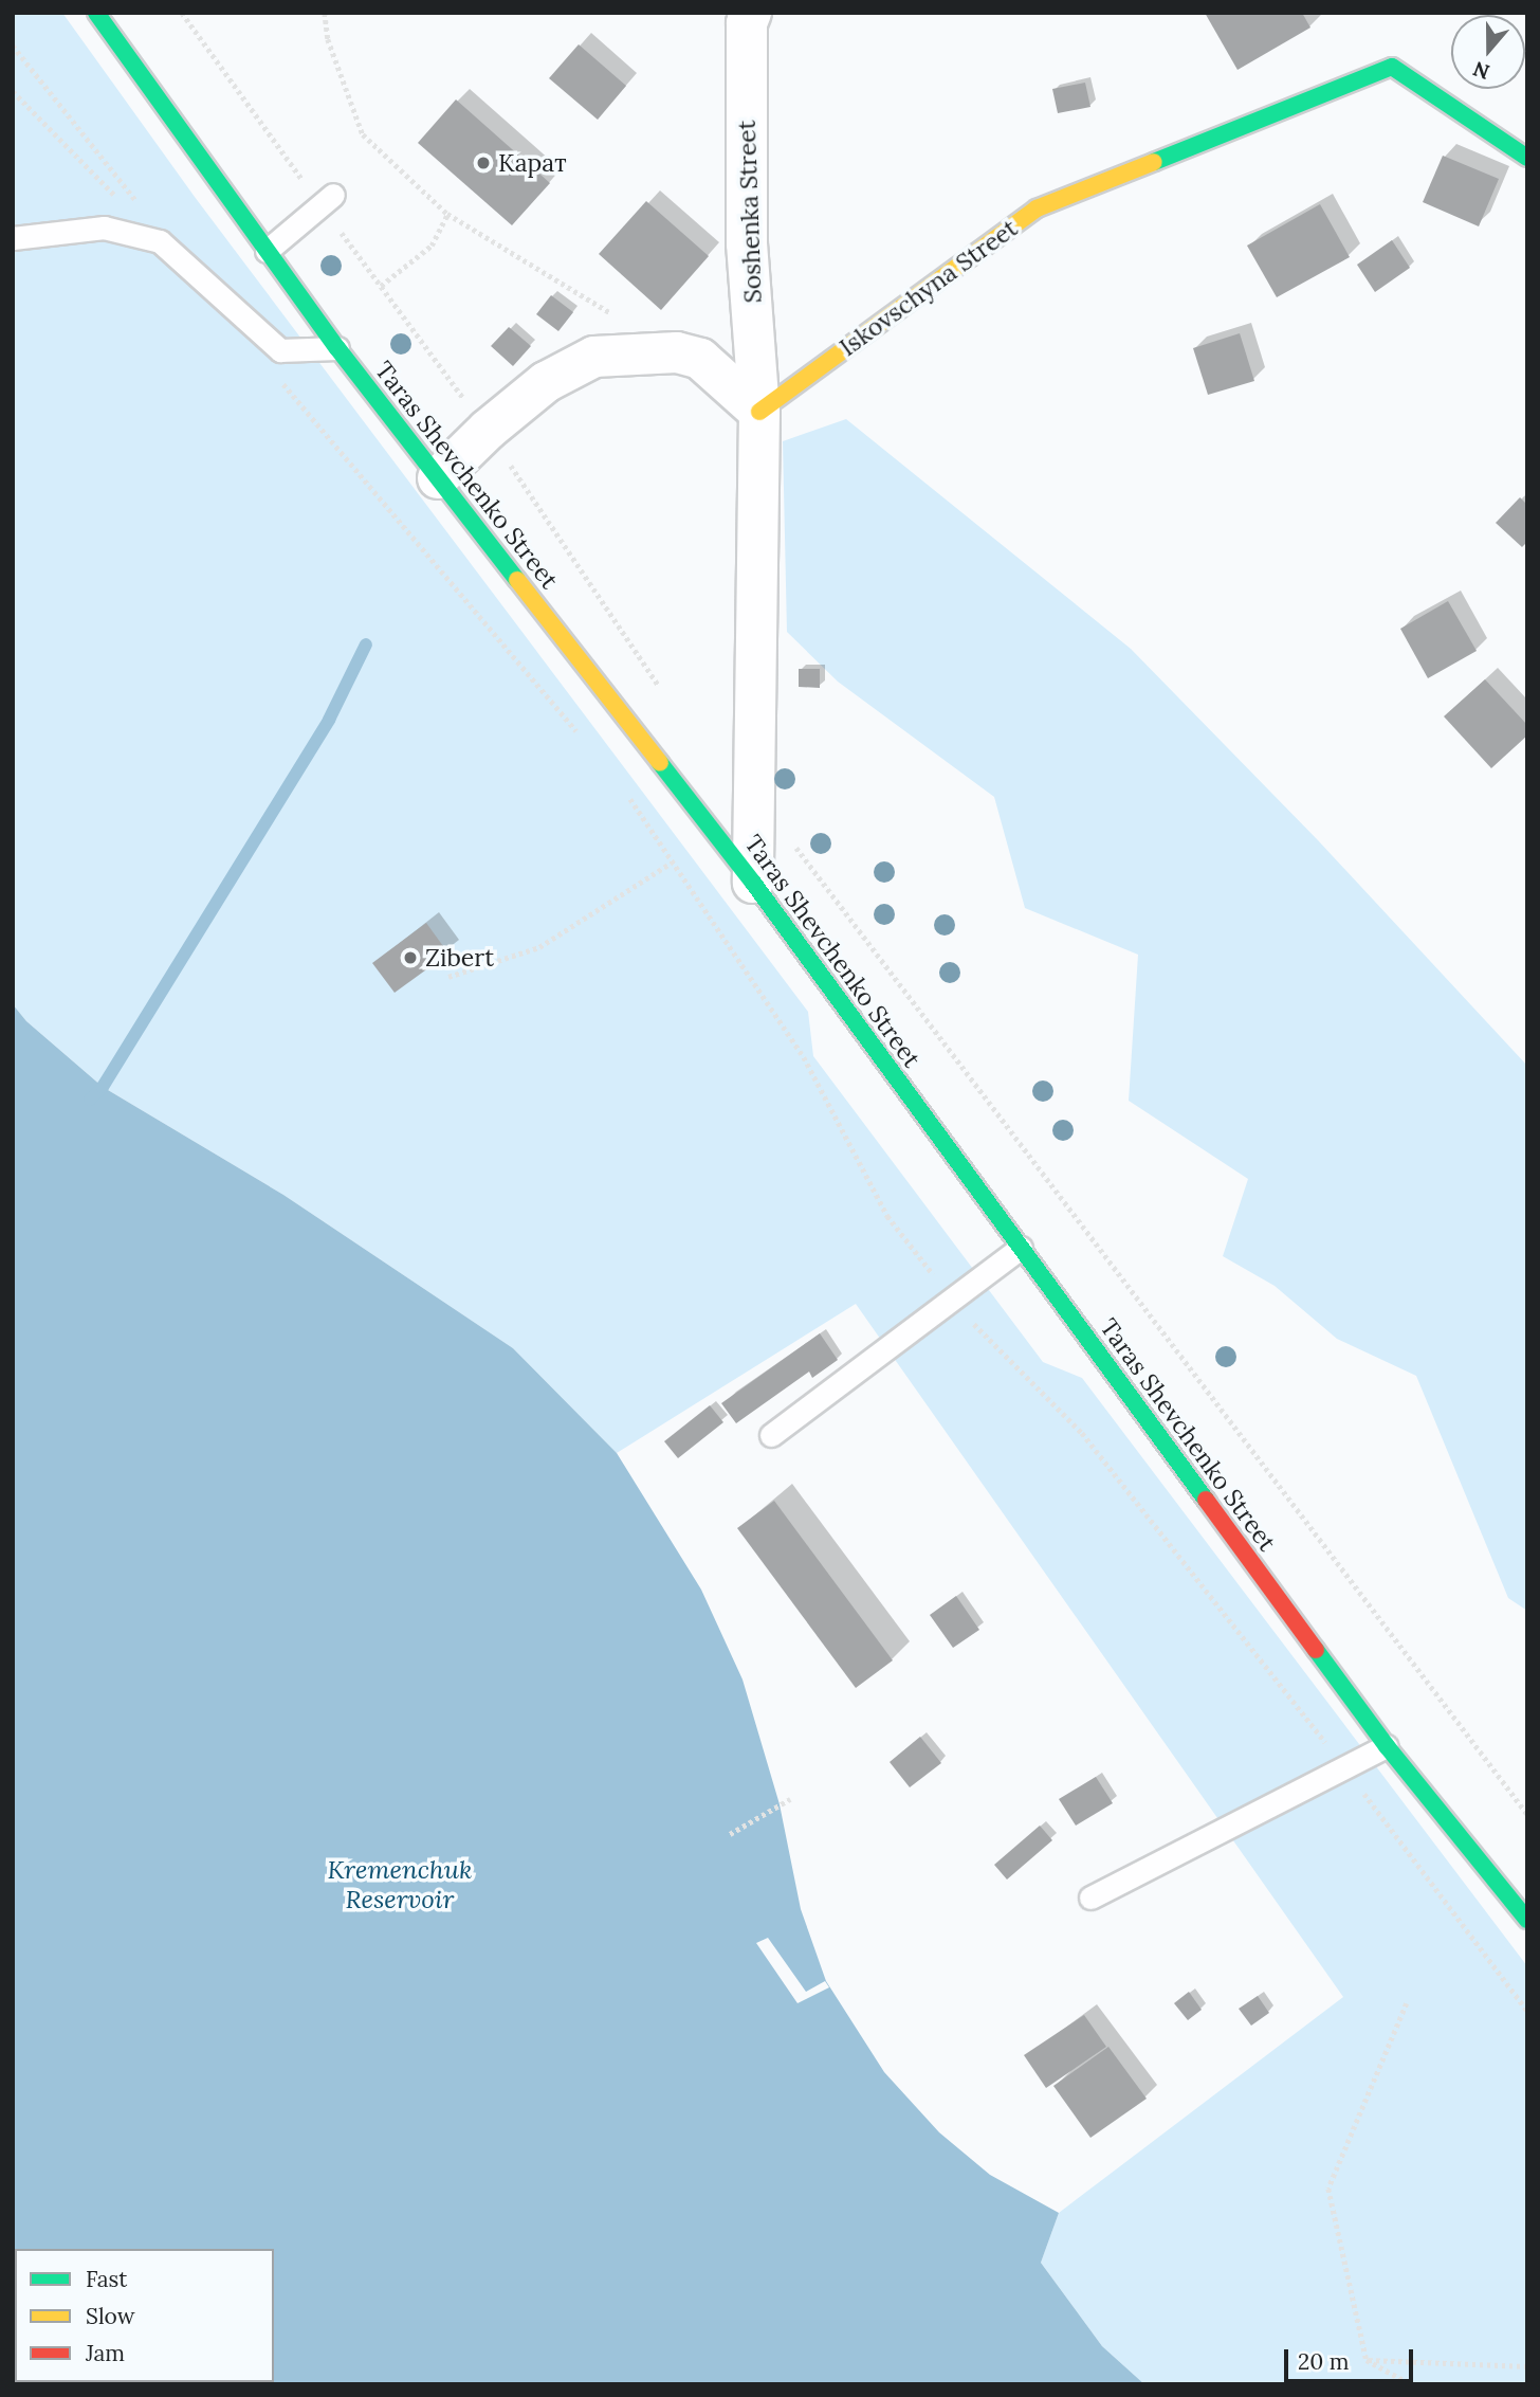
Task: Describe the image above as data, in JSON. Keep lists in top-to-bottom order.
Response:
{
  "streets": {
    "street": ["Soshenka Street", "Iskovschyna Street", "Taras Shevchenko Street"]
  },
  "crossings": [
    ["Soshenka Street", "Iskovschyna Street"]
  ],
  "water": ["Kremenchuk Reservoir"],
  "places": ["Карат", "Zibert"],
  "legend": ["Fast", "Slow", "Jam"],
  "scale_bar": "20 m",
  "north": "bottom"
}
